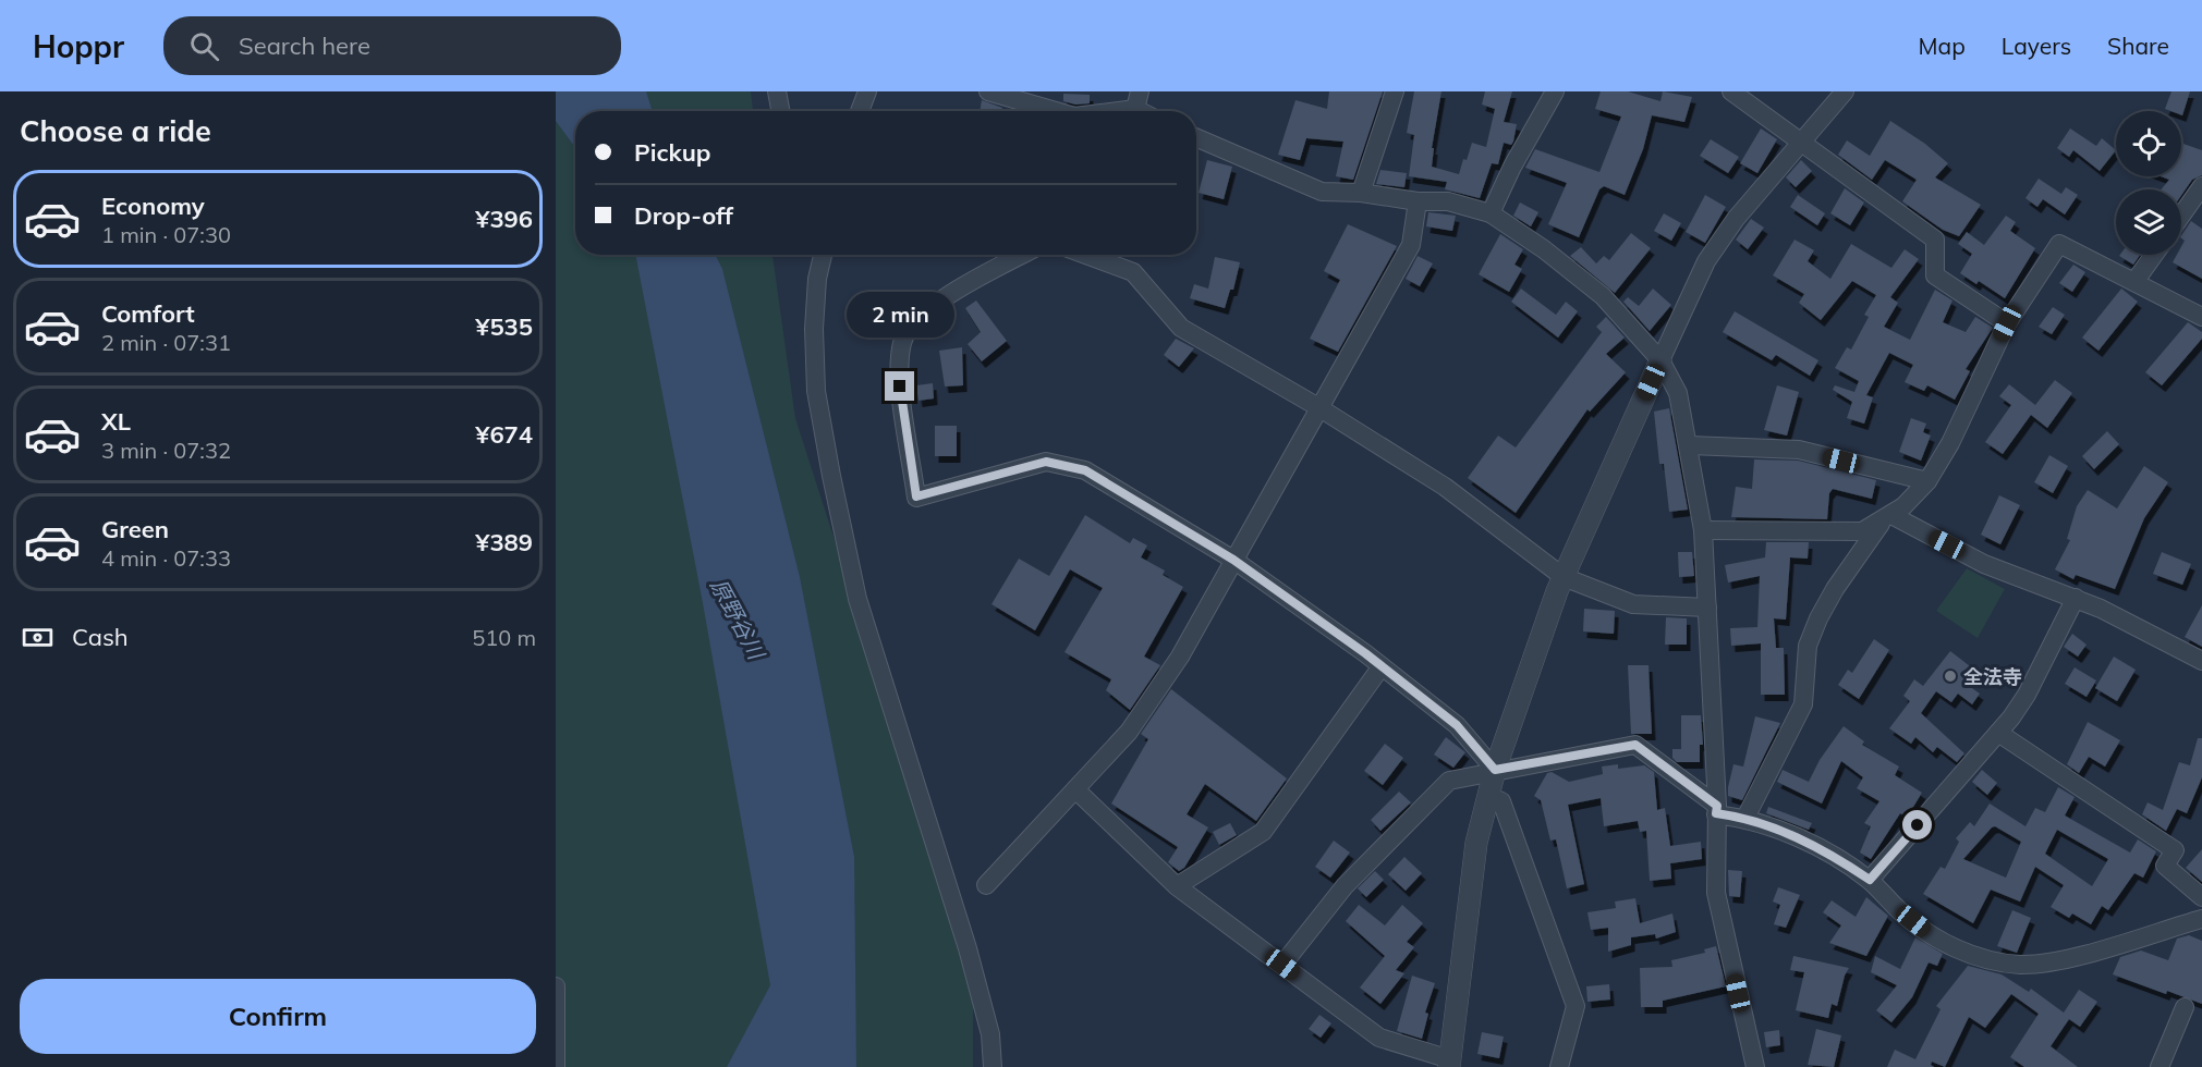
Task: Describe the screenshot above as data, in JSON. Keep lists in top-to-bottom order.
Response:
{
  "water": ["原野谷川"],
  "places": ["全法寺"],
  "page": {
    "header": "Hoppr",
    "search": "Search here",
    "nav": ["Map", "Layers", "Share"],
    "heading": "Choose a ride",
    "banner": ["Pickup", "Drop-off"],
    "list": [
      {
        "name": "Economy",
        "note": "1 min · 07:30",
        "value": "¥396"
      },
      {
        "name": "Comfort",
        "note": "2 min · 07:31",
        "value": "¥535"
      },
      {
        "name": "XL",
        "note": "3 min · 07:32",
        "value": "¥674"
      },
      {
        "name": "Green",
        "note": "4 min · 07:33",
        "value": "¥389"
      }
    ],
    "bubble": "2 min",
    "pay": ["Cash", "510 m"],
    "buttons": "Confirm"
  }
}
